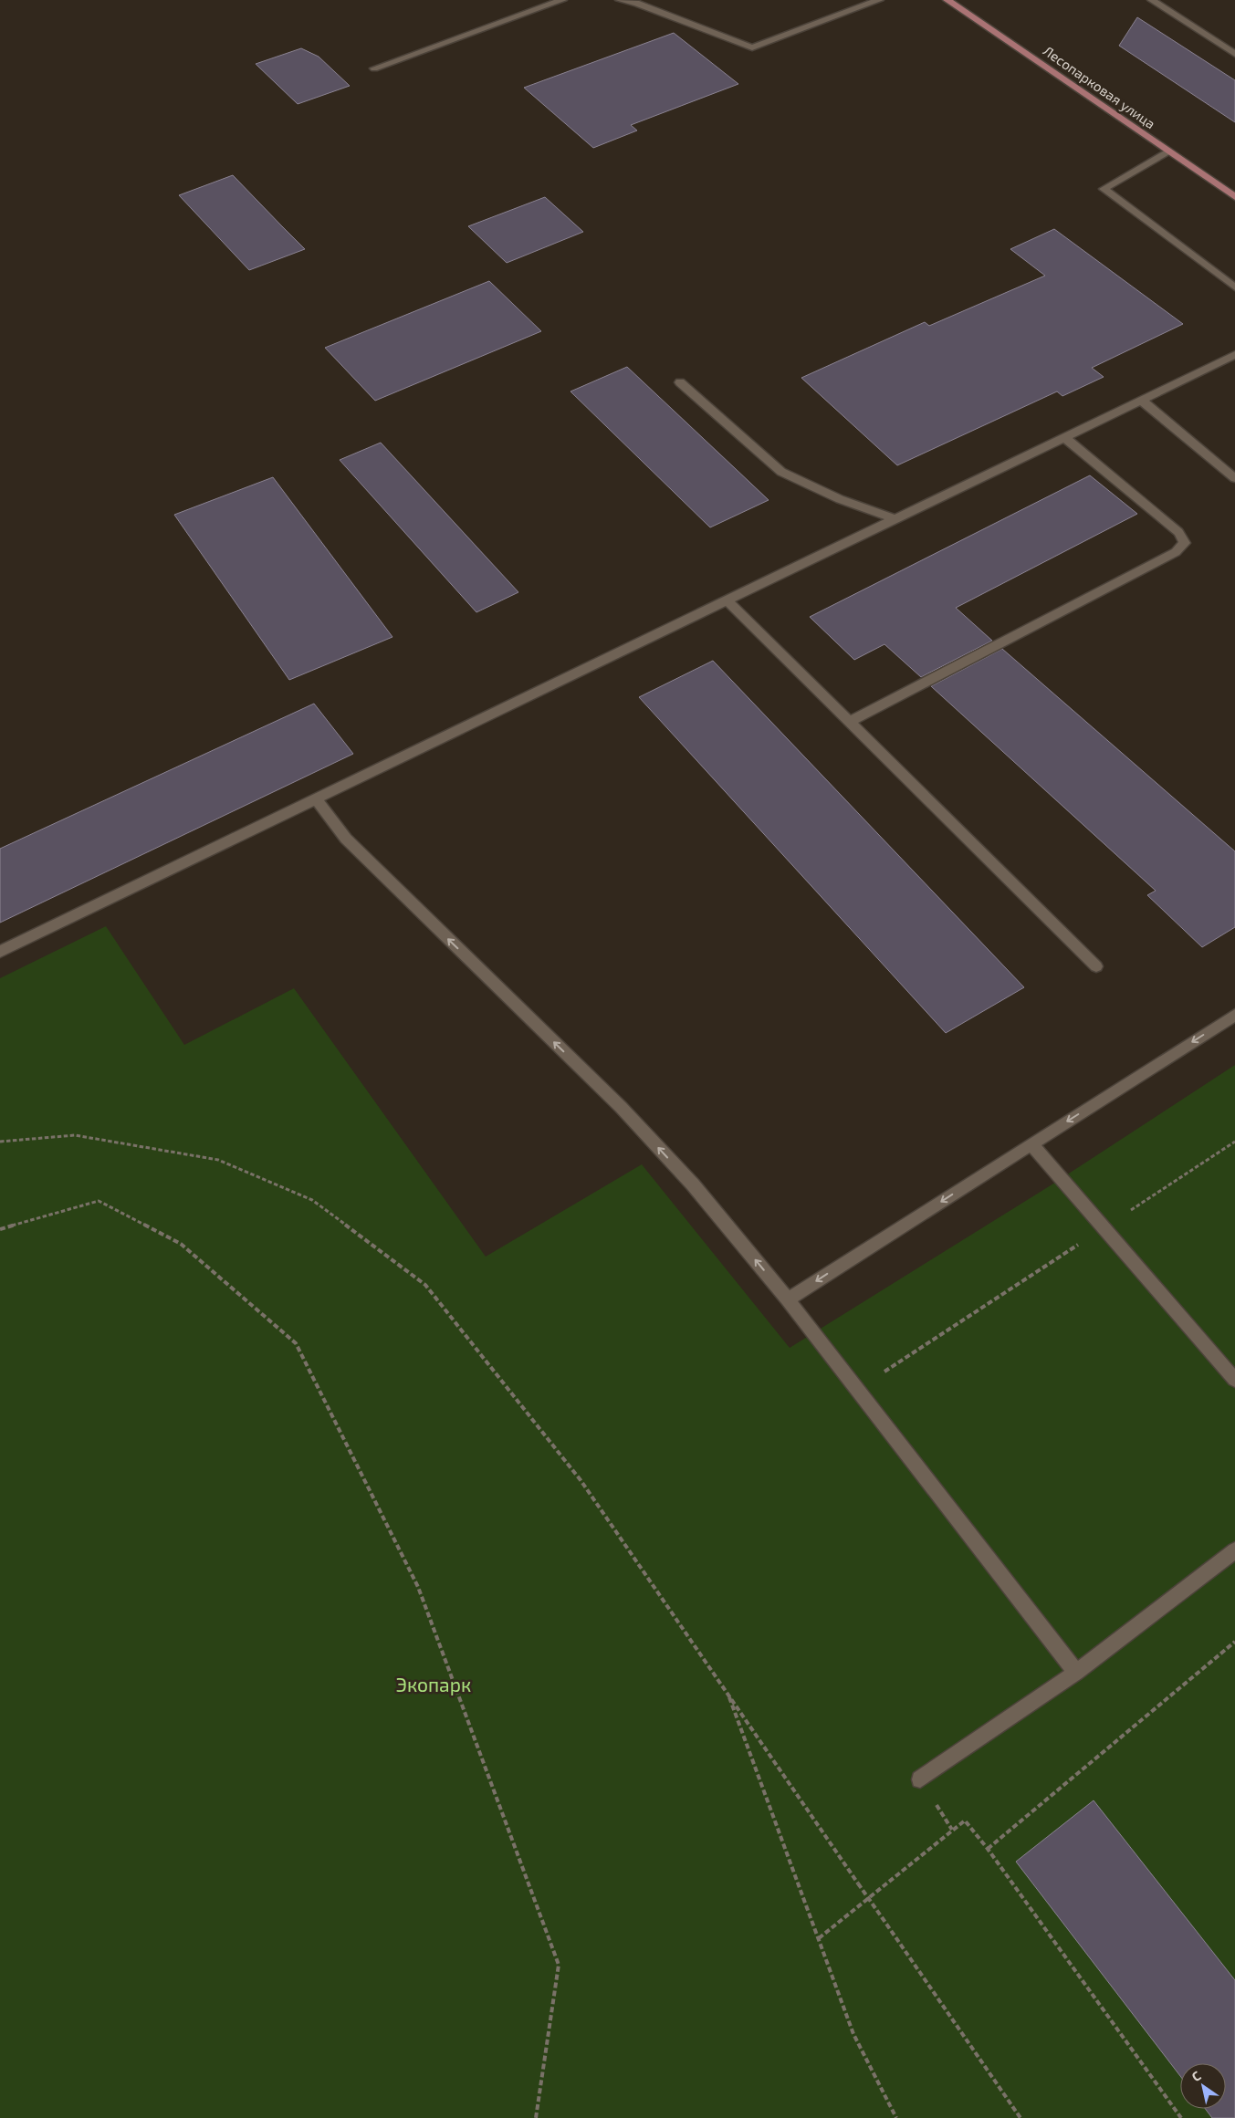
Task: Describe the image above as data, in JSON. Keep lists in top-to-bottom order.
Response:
{
  "streets": {
    "main road": ["Лесопарковая улица"]
  },
  "parks": ["Экопарк"],
  "north": "top left"
}
